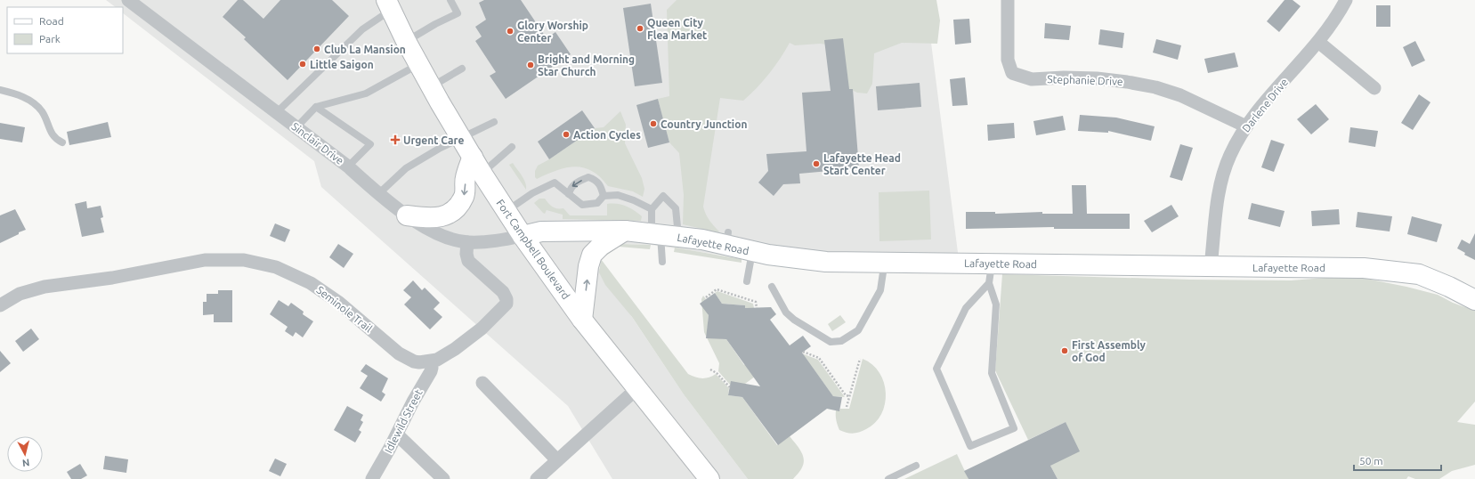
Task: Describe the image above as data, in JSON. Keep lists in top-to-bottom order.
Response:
{
  "streets": {
    "main road": ["Lafayette Road", "Fort Campbell Boulevard"],
    "street": [
      "Stephanie Drive",
      "Darlene Drive",
      "Sinclair Drive",
      "Seminole Trail",
      "Idlewild Street"
    ]
  },
  "crossings": [
    ["Stephanie Drive", "Darlene Drive"],
    ["Darlene Drive", "Lafayette Road"],
    ["Sinclair Drive", "Lafayette Road"],
    ["Sinclair Drive", "Fort Campbell Boulevard"],
    ["Sinclair Drive", "Seminole Trail"],
    ["Lafayette Road", "Fort Campbell Boulevard"],
    ["Seminole Trail", "Idlewild Street"]
  ],
  "places": {
    "other": [
      "Queen City Flea Market",
      "Glory Worship Center",
      "Club La Mansion",
      "Little Saigon",
      "Bright and Morning Star Church",
      "Country Junction",
      "Action Cycles",
      "Lafayette Head Start Center",
      "First Assembly of God"
    ],
    "health": ["Urgent Care"]
  },
  "legend": ["Road", "Park"],
  "scale_bar": "50 m",
  "north": "bottom"
}
